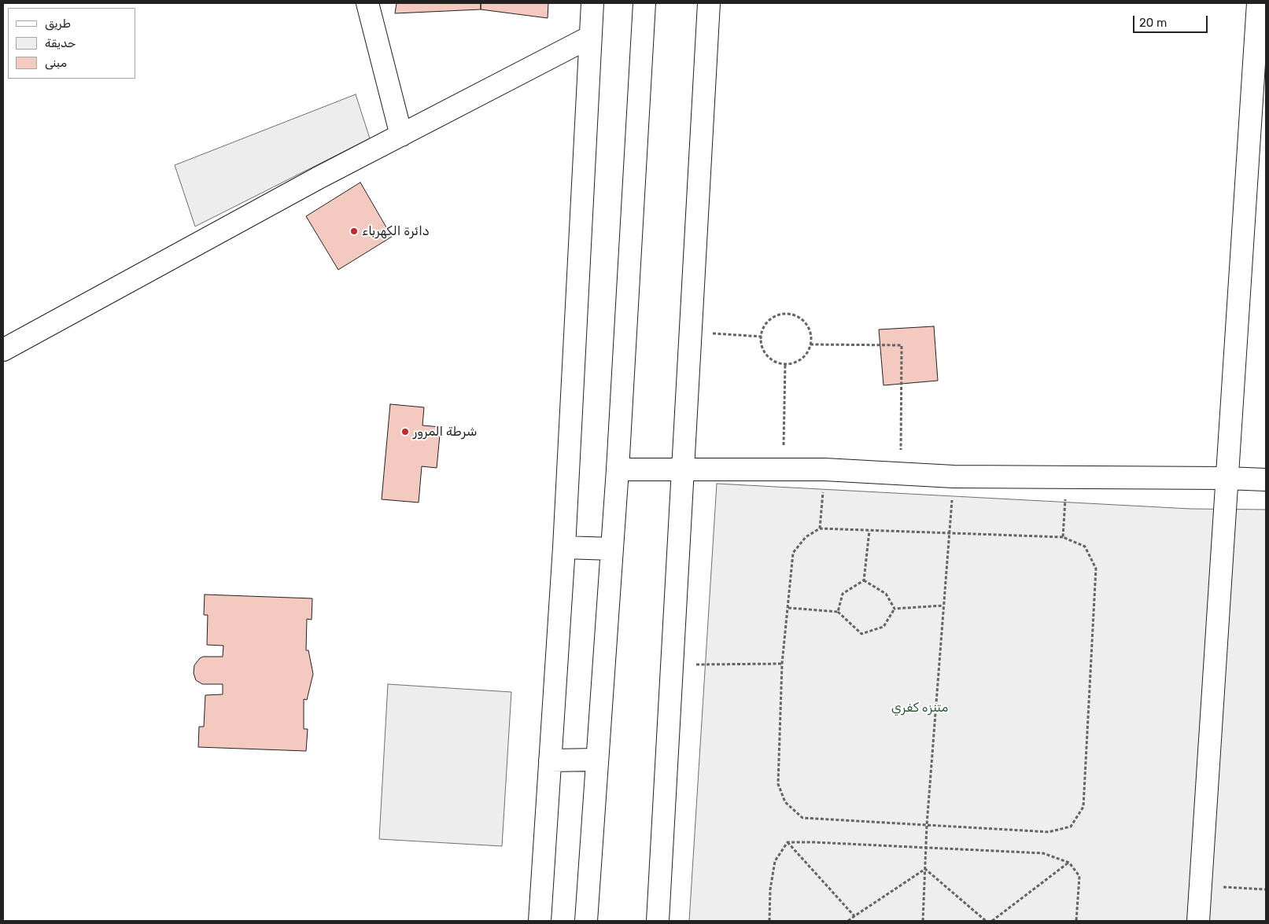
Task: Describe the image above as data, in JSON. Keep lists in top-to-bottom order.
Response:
{
  "parks": ["متنزه كفري"],
  "places": ["دائرة الكهرباء", "شرطة المرور"],
  "legend": ["طريق", "حديقة", "مبنى"],
  "scale_bar": "20 m"
}
